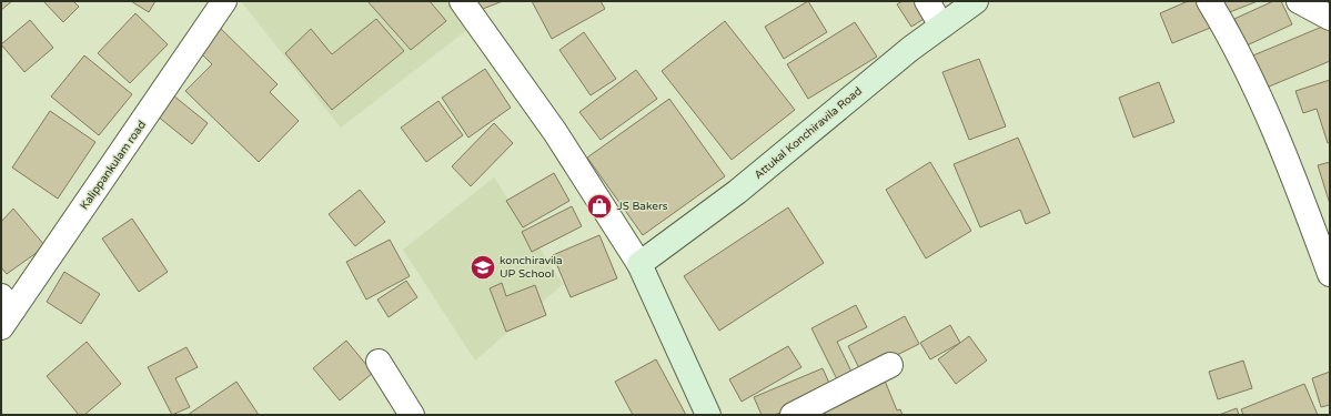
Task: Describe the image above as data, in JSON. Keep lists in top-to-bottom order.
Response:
{
  "streets": {
    "main road": ["Attukal Konchiravila Road"],
    "street": ["Kalippankulam road"]
  },
  "places": {
    "shop": ["JS Bakers"],
    "school or university": ["konchiravila UP School"]
  }
}
